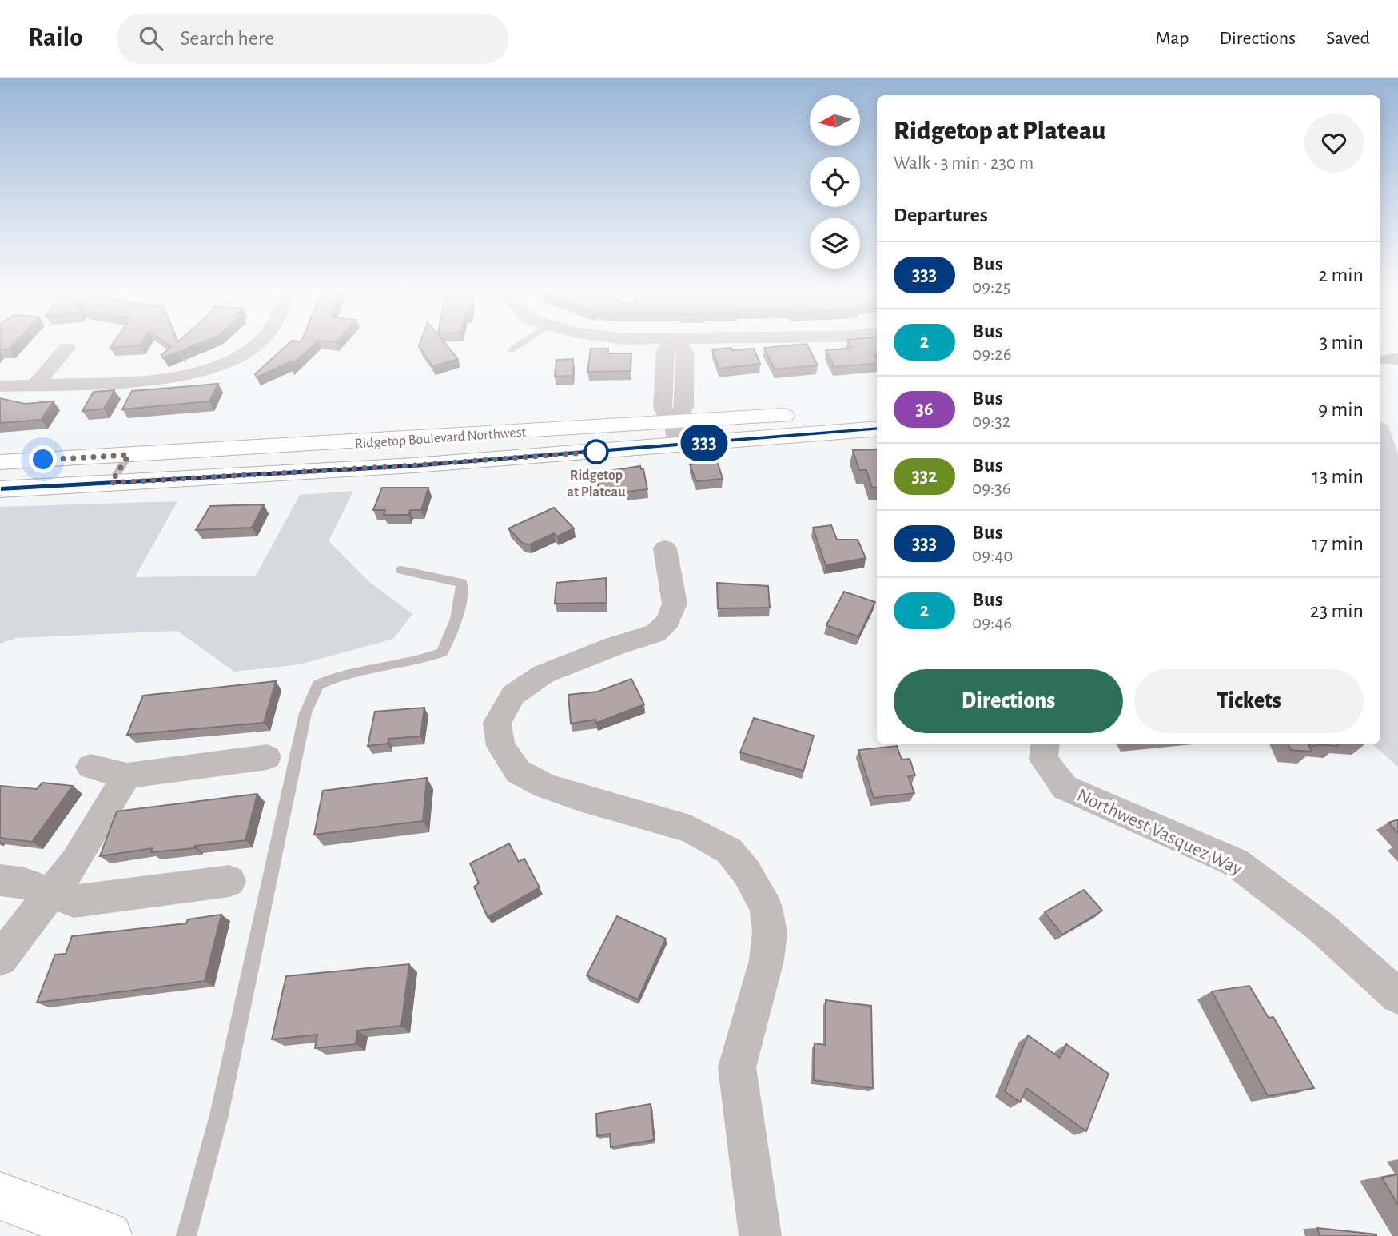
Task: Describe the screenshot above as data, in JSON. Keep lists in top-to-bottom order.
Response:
{
  "streets": {
    "main road": ["Ridgetop Boulevard Northwest"],
    "street": ["Northwest Vasquez Way"]
  },
  "places": ["Ridgetop at Plateau"],
  "lines": ["bus line 333"],
  "north": "left",
  "page": {
    "header": "Railo",
    "search": "Search here",
    "nav": ["Map", "Directions", "Saved"],
    "on_map": "333",
    "heading": [
      ["Ridgetop at Plateau", "Walk · 3 min · 230 m"],
      "Departures"
    ],
    "list": [
      {
        "mark": "333",
        "name": "Bus",
        "note": "09:25",
        "value": "2 min"
      },
      {
        "mark": "2",
        "name": "Bus",
        "note": "09:26",
        "value": "3 min"
      },
      {
        "mark": "36",
        "name": "Bus",
        "note": "09:32",
        "value": "9 min"
      },
      {
        "mark": "332",
        "name": "Bus",
        "note": "09:36",
        "value": "13 min"
      },
      {
        "mark": "333",
        "name": "Bus",
        "note": "09:40",
        "value": "17 min"
      },
      {
        "mark": "2",
        "name": "Bus",
        "note": "09:46",
        "value": "23 min"
      }
    ],
    "buttons": ["Directions", "Tickets"]
  }
}
